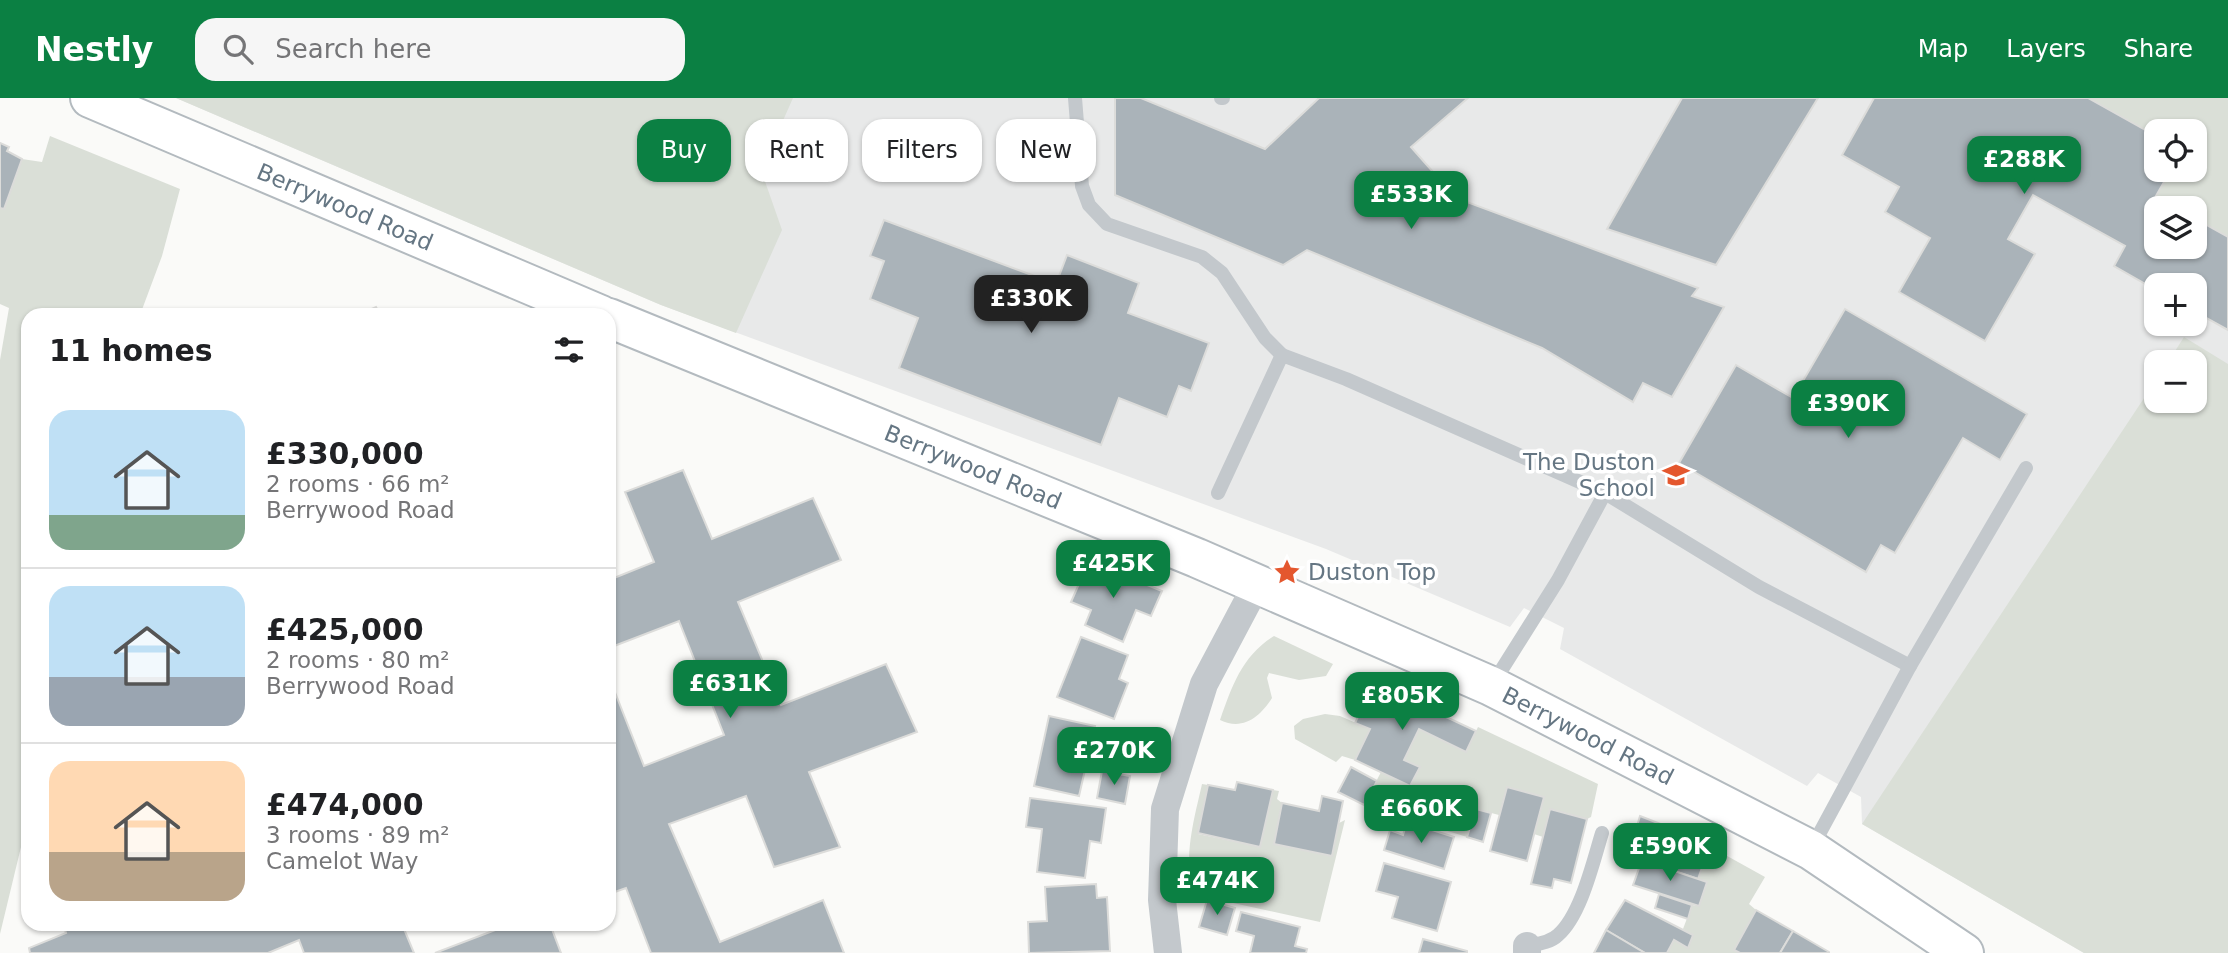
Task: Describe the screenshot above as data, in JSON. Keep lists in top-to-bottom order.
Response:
{
  "streets": {
    "street": ["Berrywood Road"]
  },
  "places": {
    "school or university": ["The Duston School"],
    "place": ["Duston Top"]
  },
  "page": {
    "header": "Nestly",
    "search": "Search here",
    "nav": ["Map", "Layers", "Share"],
    "map_buttons": ["+", "−"],
    "chip": [
      "Buy",
      "Rent",
      "Filters",
      "New"
    ],
    "price": [
      "£288K",
      "£533K",
      "£330K",
      "£390K",
      "£425K",
      "£631K",
      "£805K",
      "£270K",
      "£660K",
      "£590K",
      "£474K"
    ],
    "heading": "11 homes",
    "list": [
      {
        "name": "£330,000",
        "note": "2 rooms · 66 m² · Berrywood Road"
      },
      {
        "name": "£425,000",
        "note": "2 rooms · 80 m² · Berrywood Road"
      },
      {
        "name": "£474,000",
        "note": "3 rooms · 89 m² · Camelot Way"
      }
    ]
  }
}
